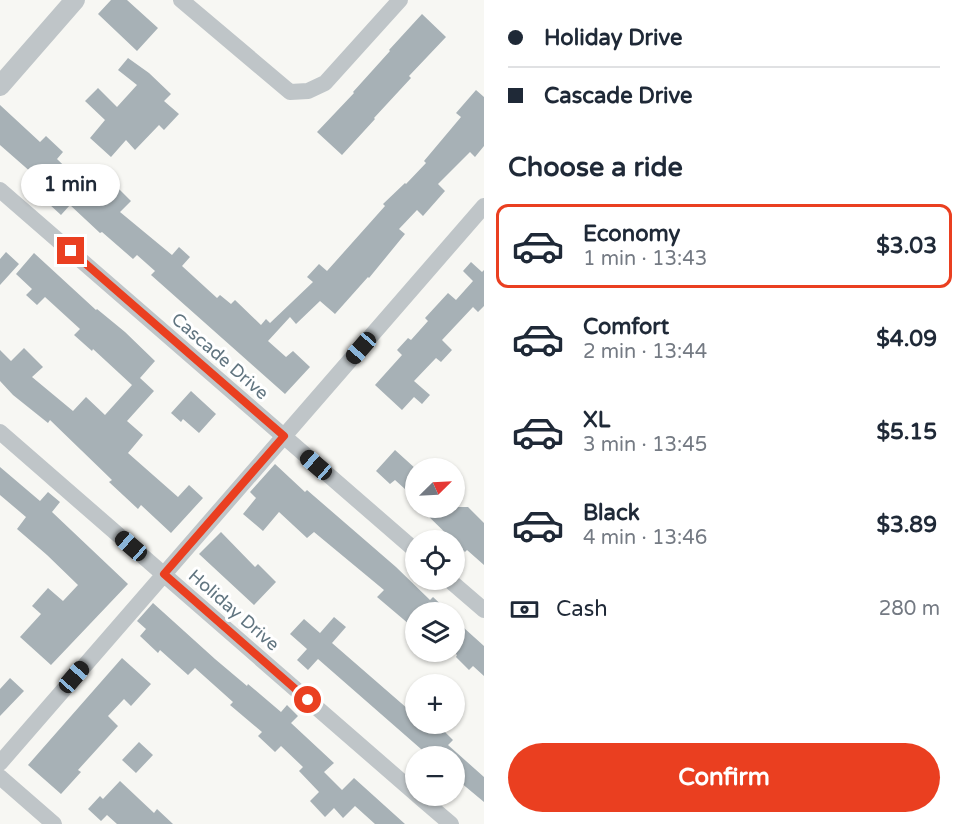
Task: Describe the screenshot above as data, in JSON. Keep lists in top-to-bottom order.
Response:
{
  "streets": {
    "street": ["Cascade Drive", "Holiday Drive"]
  },
  "north": "top right",
  "page": {
    "banner": ["Holiday Drive", "Cascade Drive"],
    "heading": "Choose a ride",
    "bubble": "1 min",
    "list": [
      {
        "name": "Economy",
        "note": "1 min · 13:43",
        "value": "$3.03"
      },
      {
        "name": "Comfort",
        "note": "2 min · 13:44",
        "value": "$4.09"
      },
      {
        "name": "XL",
        "note": "3 min · 13:45",
        "value": "$5.15"
      },
      {
        "name": "Black",
        "note": "4 min · 13:46",
        "value": "$3.89"
      }
    ],
    "map_buttons": ["+", "−"],
    "pay": ["Cash", "280 m"],
    "buttons": "Confirm"
  }
}
